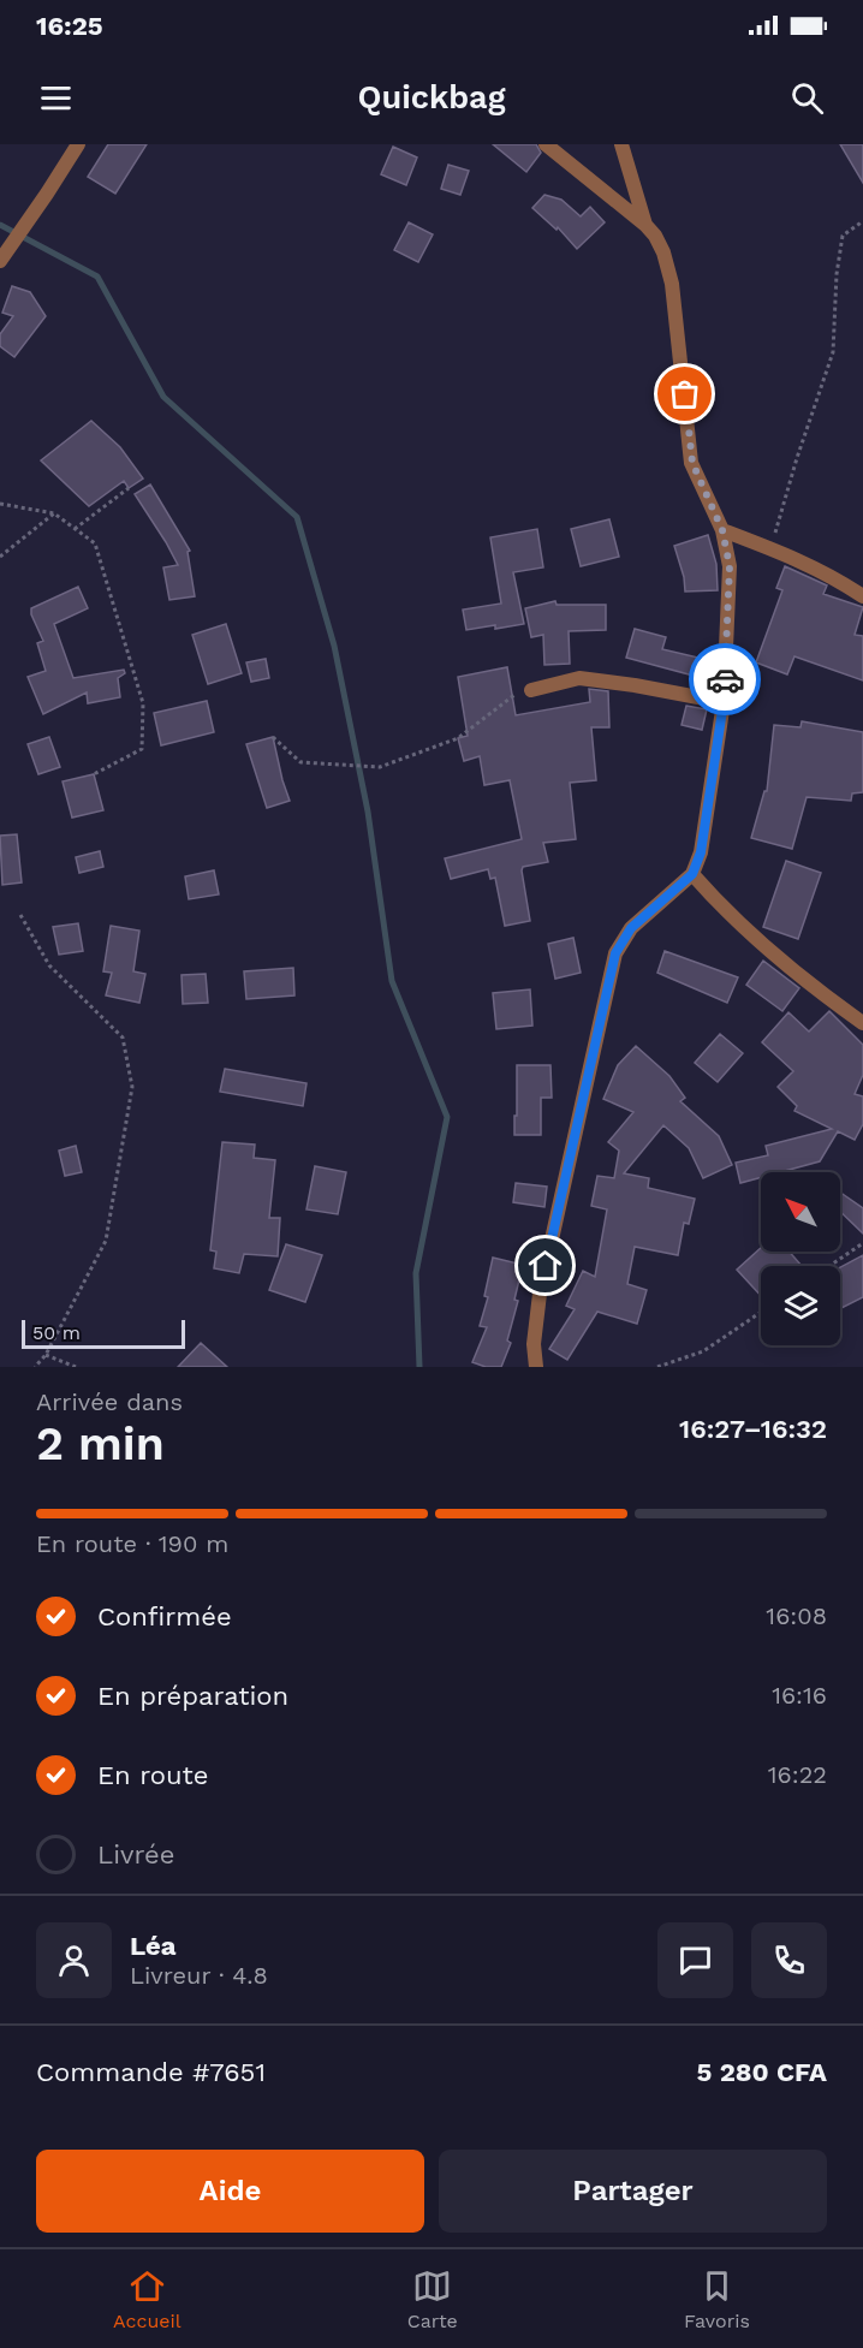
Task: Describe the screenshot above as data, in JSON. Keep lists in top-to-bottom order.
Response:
{
  "scale_bar": "50 m",
  "north": "top left",
  "page": {
    "status": "16:25",
    "header": "Quickbag",
    "scale": "50 m",
    "heading": ["2 min", "Arrivée dans", "16:27–16:32"],
    "panel": [
      "Léa",
      "Livreur · 4.8",
      "Commande #7651",
      "5 280 CFA"
    ],
    "bar": "En route · 190 m",
    "list": [
      ["Confirmée", "16:08"],
      ["En préparation", "16:16"],
      ["En route", "16:22"],
      "Livrée"
    ],
    "buttons": ["Aide", "Partager"],
    "tabs": ["Accueil", "Carte", "Favoris"]
  }
}
